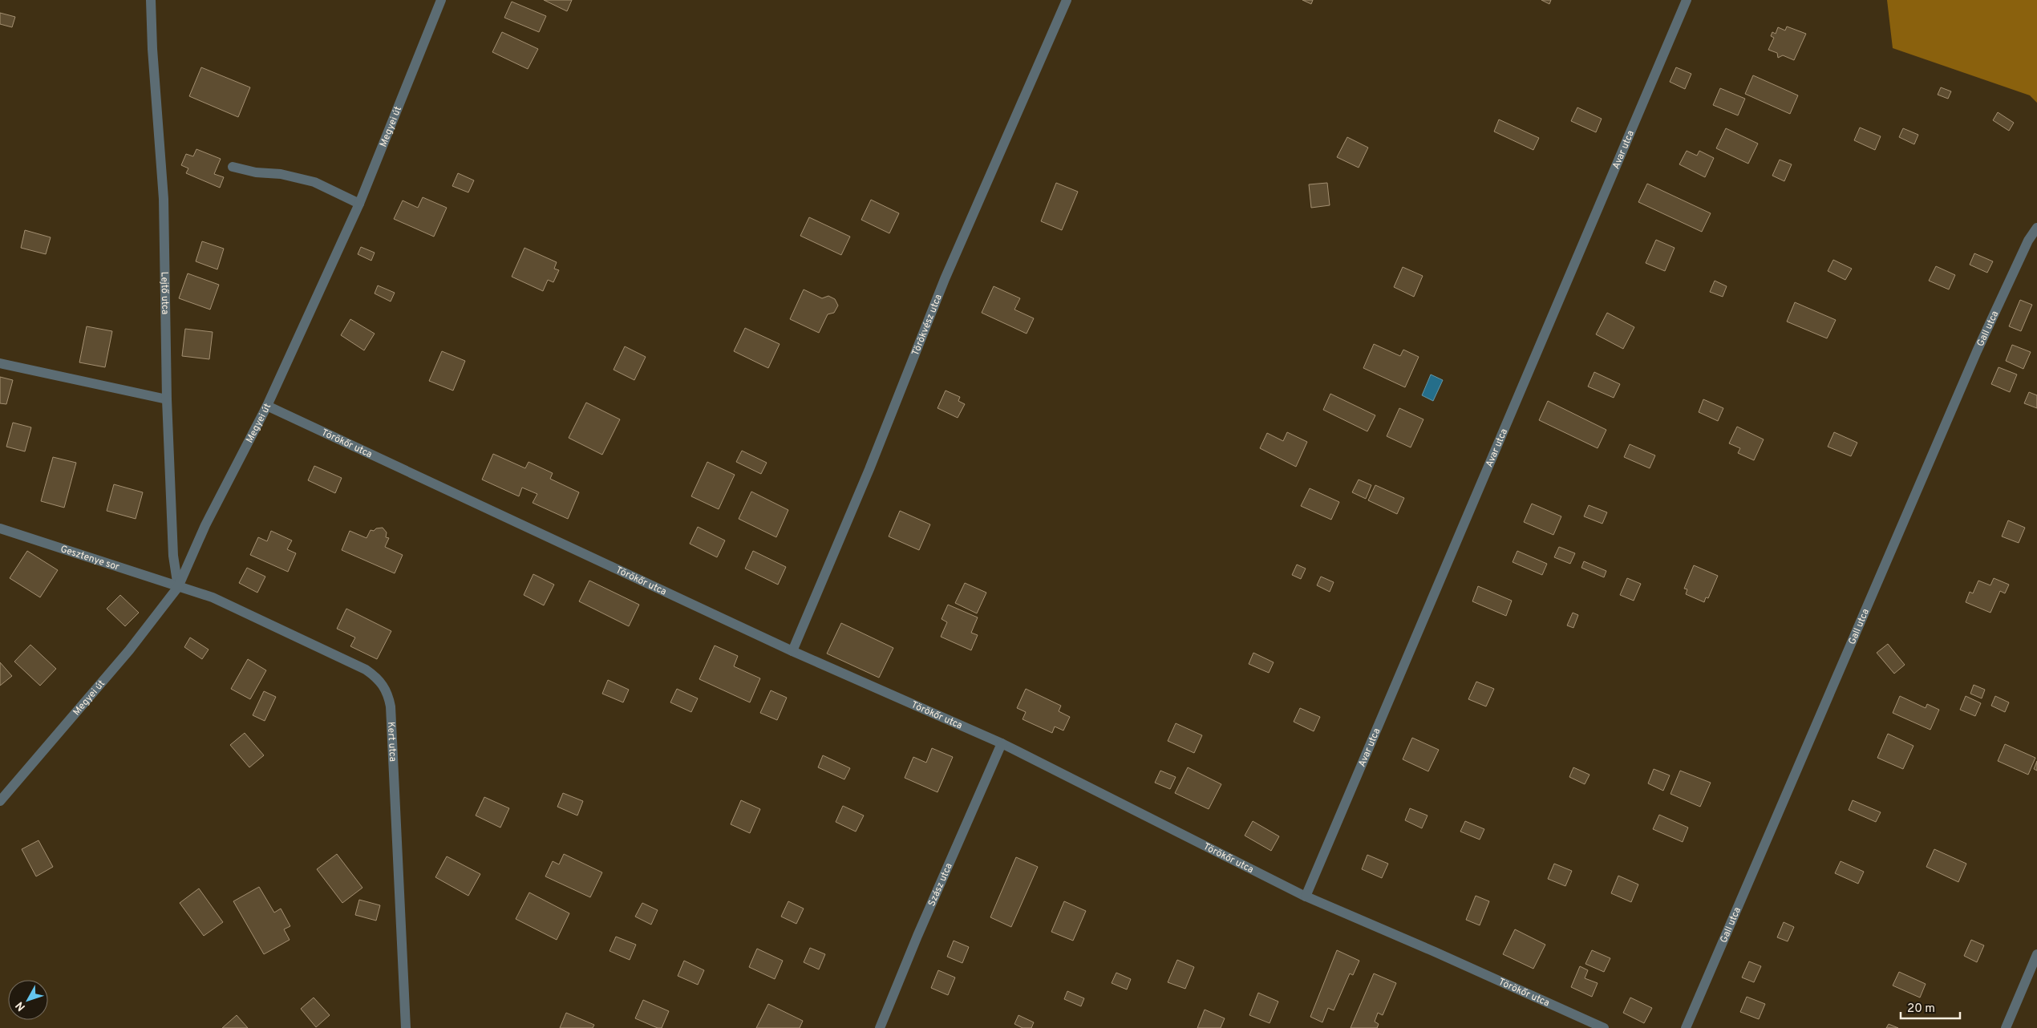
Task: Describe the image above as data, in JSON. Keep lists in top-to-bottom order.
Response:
{
  "streets": {
    "street": [
      "Megyei út",
      "Avar utca",
      "Lejtő utca",
      "Törökvész utca",
      "Gall utca",
      "Törökőr utca",
      "Gesztenye sor",
      "Kert utca",
      "Szász utca"
    ]
  },
  "crossings": [
    ["Megyei út", "Lejtő utca"],
    ["Megyei út", "Törökőr utca"],
    ["Megyei út", "Gesztenye sor"],
    ["Megyei út", "Kert utca"],
    ["Avar utca", "Törökőr utca"],
    ["Lejtő utca", "Gesztenye sor"],
    ["Lejtő utca", "Kert utca"],
    ["Törökvész utca", "Törökőr utca"],
    ["Törökőr utca", "Szász utca"],
    ["Gesztenye sor", "Kert utca"]
  ],
  "scale_bar": "20 m",
  "north": "bottom left"
}
